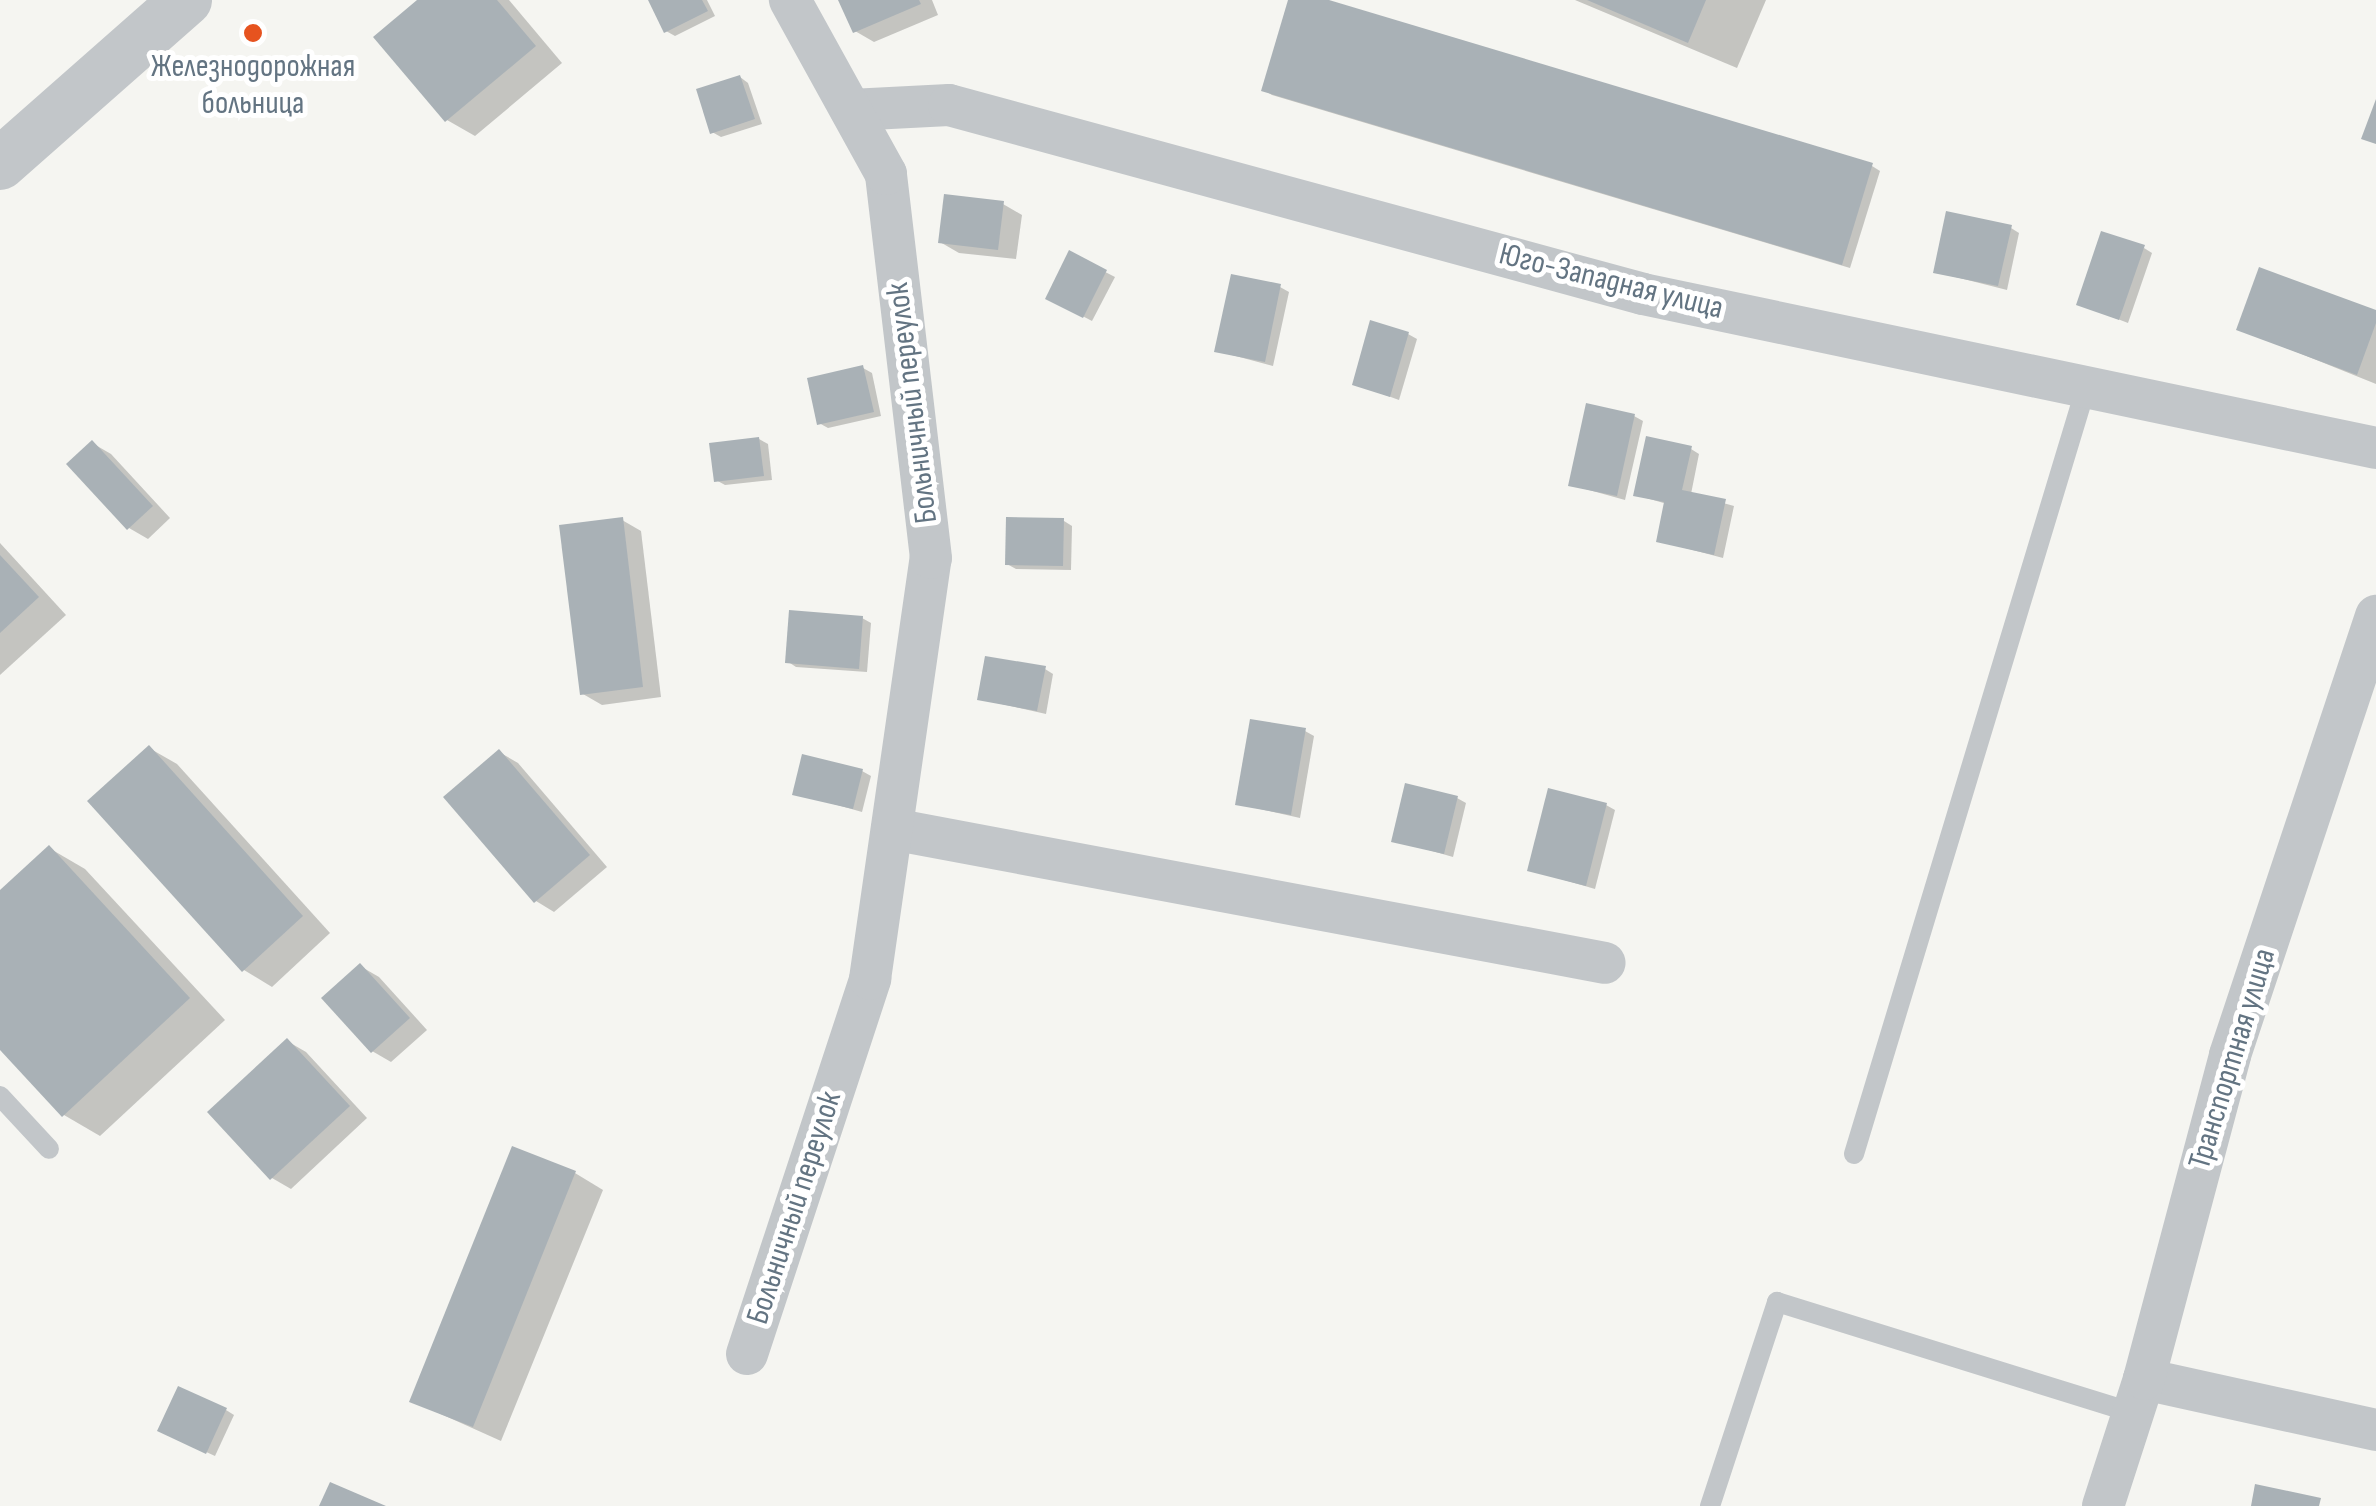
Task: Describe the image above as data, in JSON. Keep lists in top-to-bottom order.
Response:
{
  "streets": {
    "street": ["Юго-Западная улица", "Больничный переулок", "Транспортная улица"]
  },
  "crossings": [
    ["Юго-Западная улица", "Больничный переулок"]
  ],
  "places": ["Железнодорожная больница"]
}
